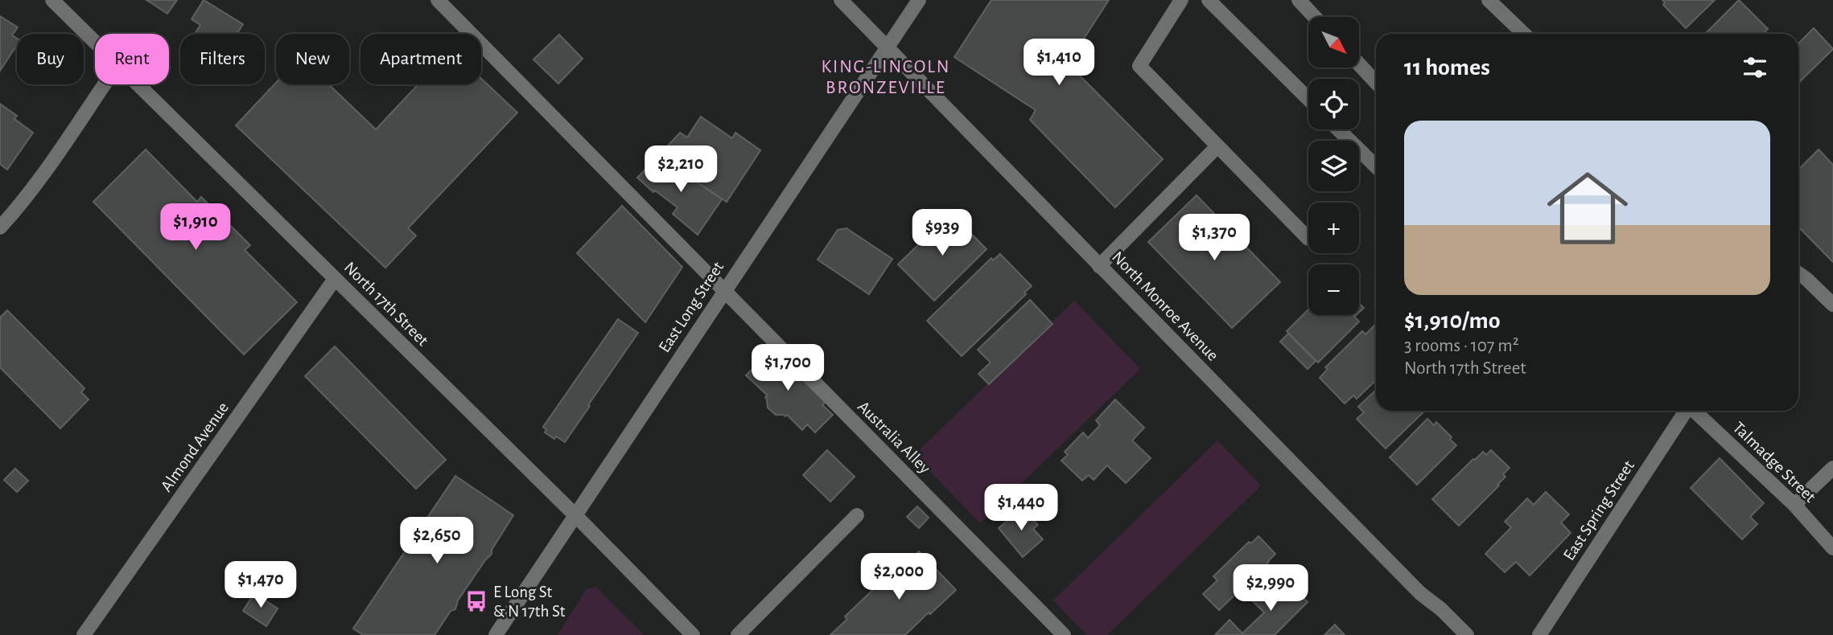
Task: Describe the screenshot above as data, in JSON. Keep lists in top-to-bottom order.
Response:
{
  "streets": {
    "street": [
      "North 17th Street",
      "North Monroe Avenue",
      "East Long Street",
      "Australia Alley",
      "Almond Avenue",
      "Talmadge Street",
      "East Spring Street"
    ]
  },
  "crossings": [
    ["North 17th Street", "East Long Street"],
    ["North 17th Street", "Almond Avenue"],
    ["North Monroe Avenue", "East Long Street"],
    ["East Long Street", "Australia Alley"]
  ],
  "districts": ["KING-LINCOLN BRONZEVILLE"],
  "places": {
    "bus stop": ["E Long St & N 17th St"]
  },
  "north": "bottom right",
  "page": {
    "map_buttons": ["+", "−"],
    "chip": [
      "Buy",
      "Rent",
      "Filters",
      "New",
      "Apartment"
    ],
    "heading": "11 homes",
    "price": [
      "$1,410",
      "$2,210",
      "$1,910",
      "$939",
      "$1,370",
      "$1,700",
      "$1,440",
      "$2,650",
      "$2,000",
      "$1,470",
      "$2,990"
    ],
    "list": [
      {
        "name": "$1,910/mo",
        "note": "3 rooms · 107 m² · North 17th Street"
      }
    ]
  }
}
